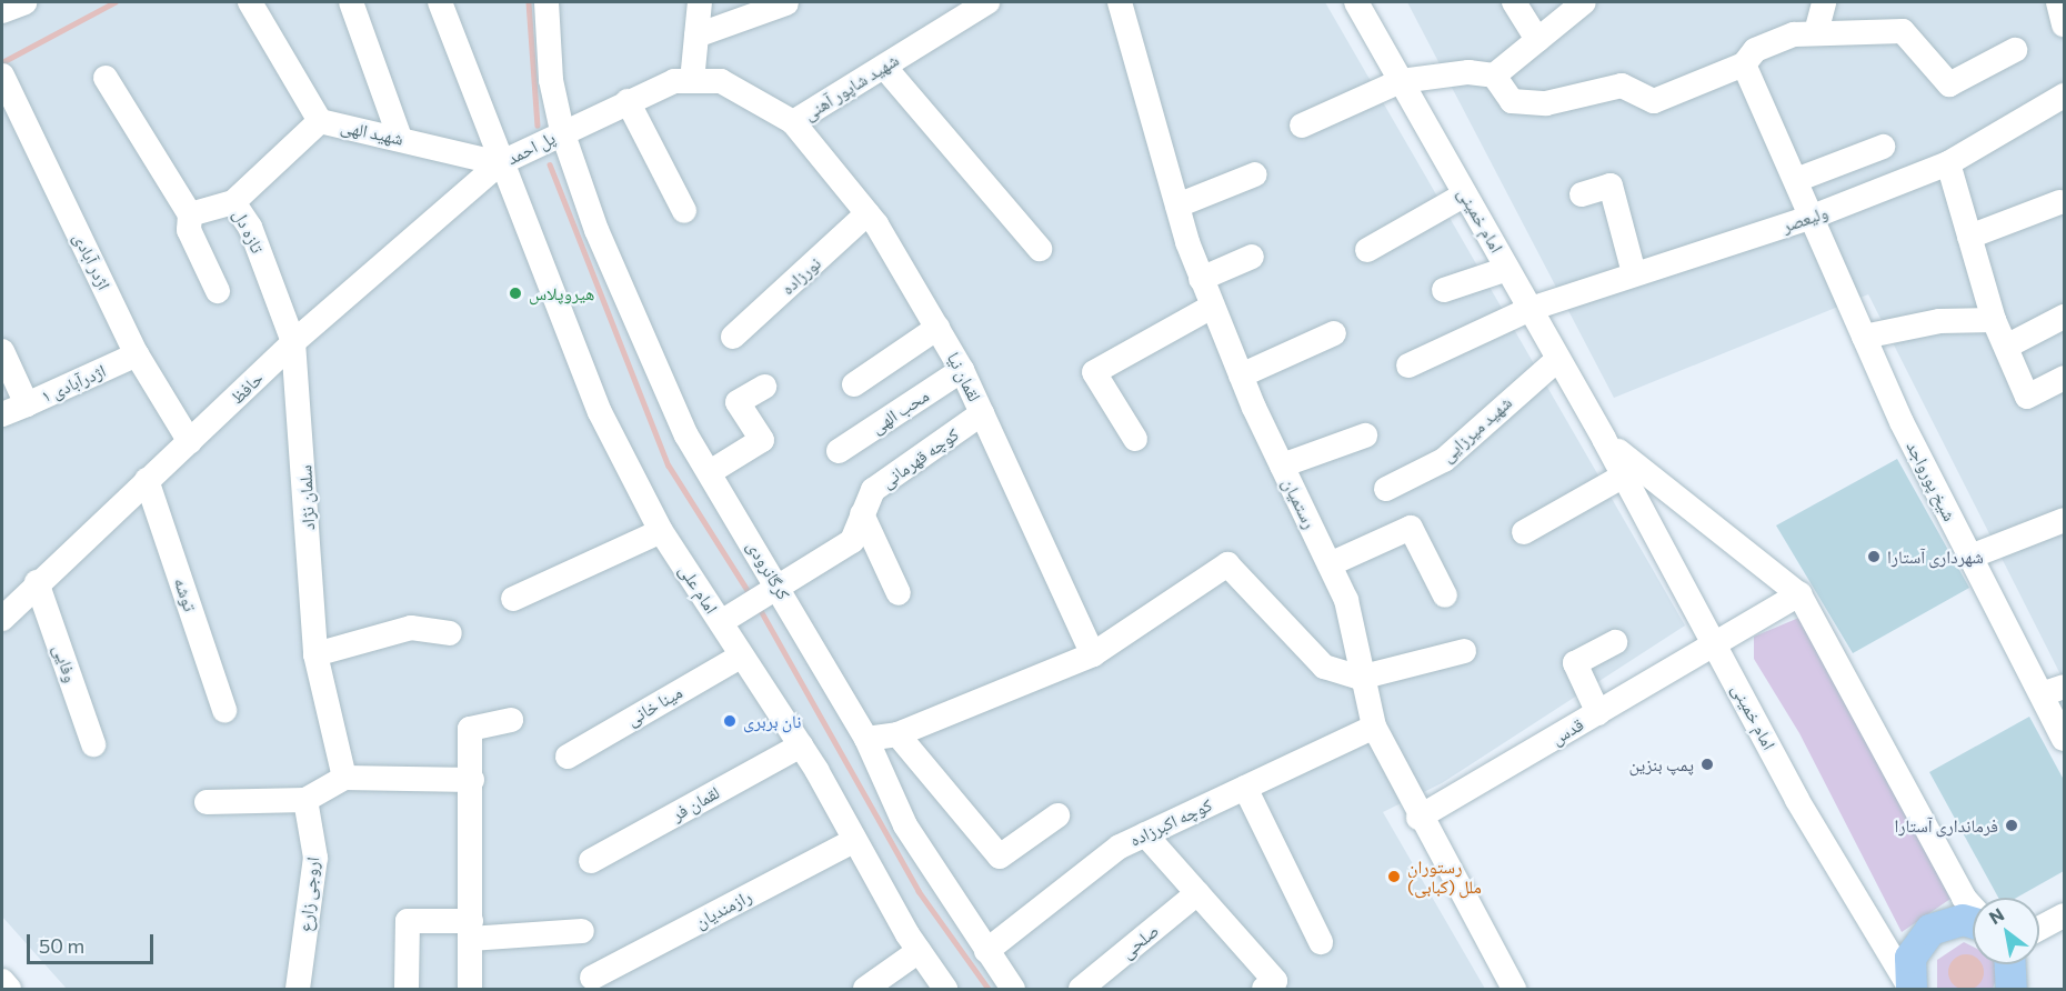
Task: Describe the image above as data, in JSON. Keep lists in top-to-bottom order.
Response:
{
  "streets": {
    "street": [
      "شهید شاپور آهنی",
      "شهید الهی",
      "پل احمد",
      "ولیعصر",
      "امام خمینی",
      "تازه دل",
      "اژدر آبادی",
      "نورزاده",
      "لقمان نیا",
      "اژدرآبادی ۱",
      "حافظ",
      "محب الهی",
      "شهید میرزایی",
      "کوچه قهرمانی",
      "شیخ پورواجد",
      "سلمان نژاد",
      "رستمیان",
      "کرگانرودی",
      "امام علی",
      "توشه",
      "وفایی",
      "مینا خانی",
      "قدس",
      "لقمان فر",
      "کوچه اکبرزاده",
      "اروجی زارع",
      "رازمندیان",
      "صلحی"
    ]
  },
  "crossings": [
    ["شهید شاپور آهنی", "پل احمد"],
    ["شهید شاپور آهنی", "لقمان نیا"],
    ["شهید شاپور آهنی", "کرگانرودی"],
    ["شهید الهی", "پل احمد"],
    ["شهید الهی", "تازه دل"],
    ["شهید الهی", "حافظ"],
    ["شهید الهی", "امام علی"],
    ["پل احمد", "حافظ"],
    ["پل احمد", "کرگانرودی"],
    ["پل احمد", "امام علی"],
    ["ولیعصر", "امام خمینی"],
    ["ولیعصر", "شیخ پورواجد"],
    ["امام خمینی", "شهید میرزایی"],
    ["امام خمینی", "قدس"],
    ["تازه دل", "حافظ"],
    ["تازه دل", "سلمان نژاد"],
    ["اژدر آبادی", "اژدرآبادی ۱"],
    ["اژدر آبادی", "حافظ"],
    ["نورزاده", "لقمان نیا"],
    ["لقمان نیا", "محب الهی"],
    ["لقمان نیا", "کوچه قهرمانی"],
    ["حافظ", "سلمان نژاد"],
    ["حافظ", "امام علی"],
    ["حافظ", "توشه"],
    ["حافظ", "وفایی"],
    ["کوچه قهرمانی", "کرگانرودی"],
    ["کوچه قهرمانی", "امام علی"],
    ["رستمیان", "قدس"],
    ["رستمیان", "کوچه اکبرزاده"],
    ["کرگانرودی", "کوچه اکبرزاده"],
    ["امام علی", "مینا خانی"],
    ["امام علی", "لقمان فر"],
    ["امام علی", "رازمندیان"]
  ],
  "places": [
    "هیروپلاس",
    "شهرداری آستارا",
    "نان بربری",
    "پمپ بنزین",
    "فرمانداری آستارا",
    "رستوران ملل (کبابی)"
  ],
  "scale_bar": "50 m",
  "north": "top left"
}
